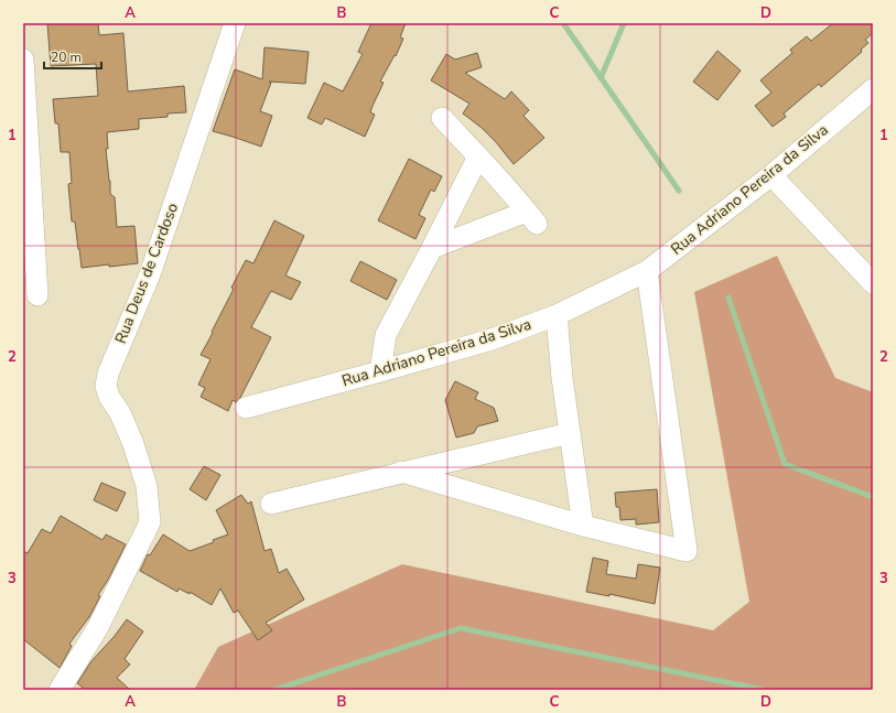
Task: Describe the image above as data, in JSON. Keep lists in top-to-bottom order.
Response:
{
  "streets": {
    "street": ["Rua Adriano Pereira da Silva", "Rua Deus de Cardoso"]
  },
  "scale_bar": "20 m",
  "grid": {
    "columns": [
      "A",
      "B",
      "C",
      "D"
    ],
    "rows": ["1", "2", "3"]
  }
}
